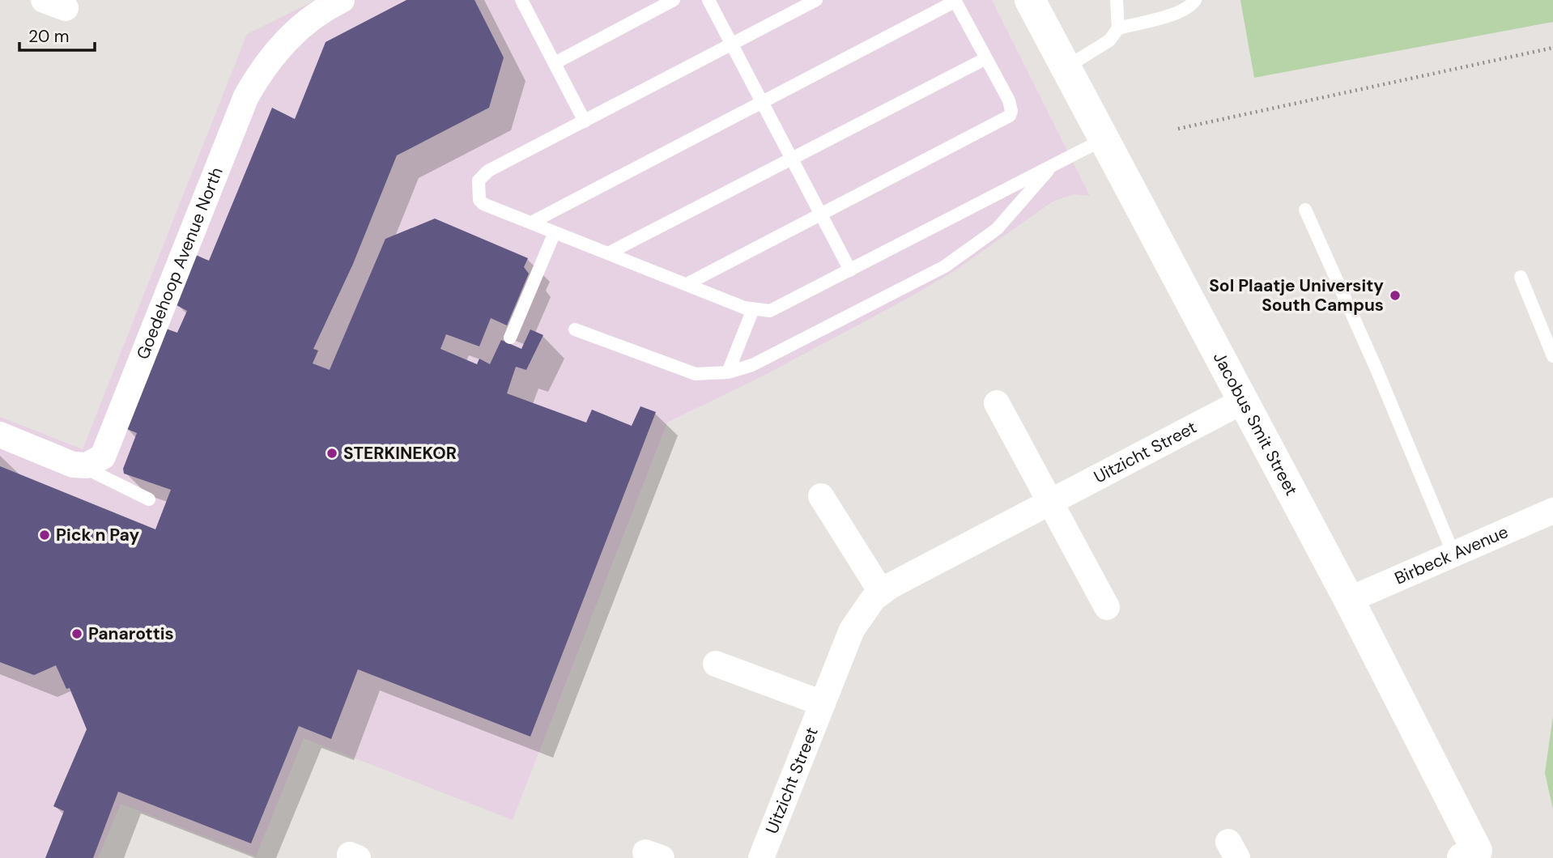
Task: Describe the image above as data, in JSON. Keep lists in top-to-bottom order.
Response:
{
  "streets": {
    "street": [
      "Goedehoop Avenue North",
      "Jacobus Smit Street",
      "Uitzicht Street",
      "Birbeck Avenue"
    ]
  },
  "crossings": [
    ["Jacobus Smit Street", "Uitzicht Street"],
    ["Jacobus Smit Street", "Birbeck Avenue"]
  ],
  "places": [
    "Sol Plaatje University South Campus",
    "STERKINEKOR",
    "Pick n Pay",
    "Panarottis"
  ],
  "scale_bar": "20 m"
}
